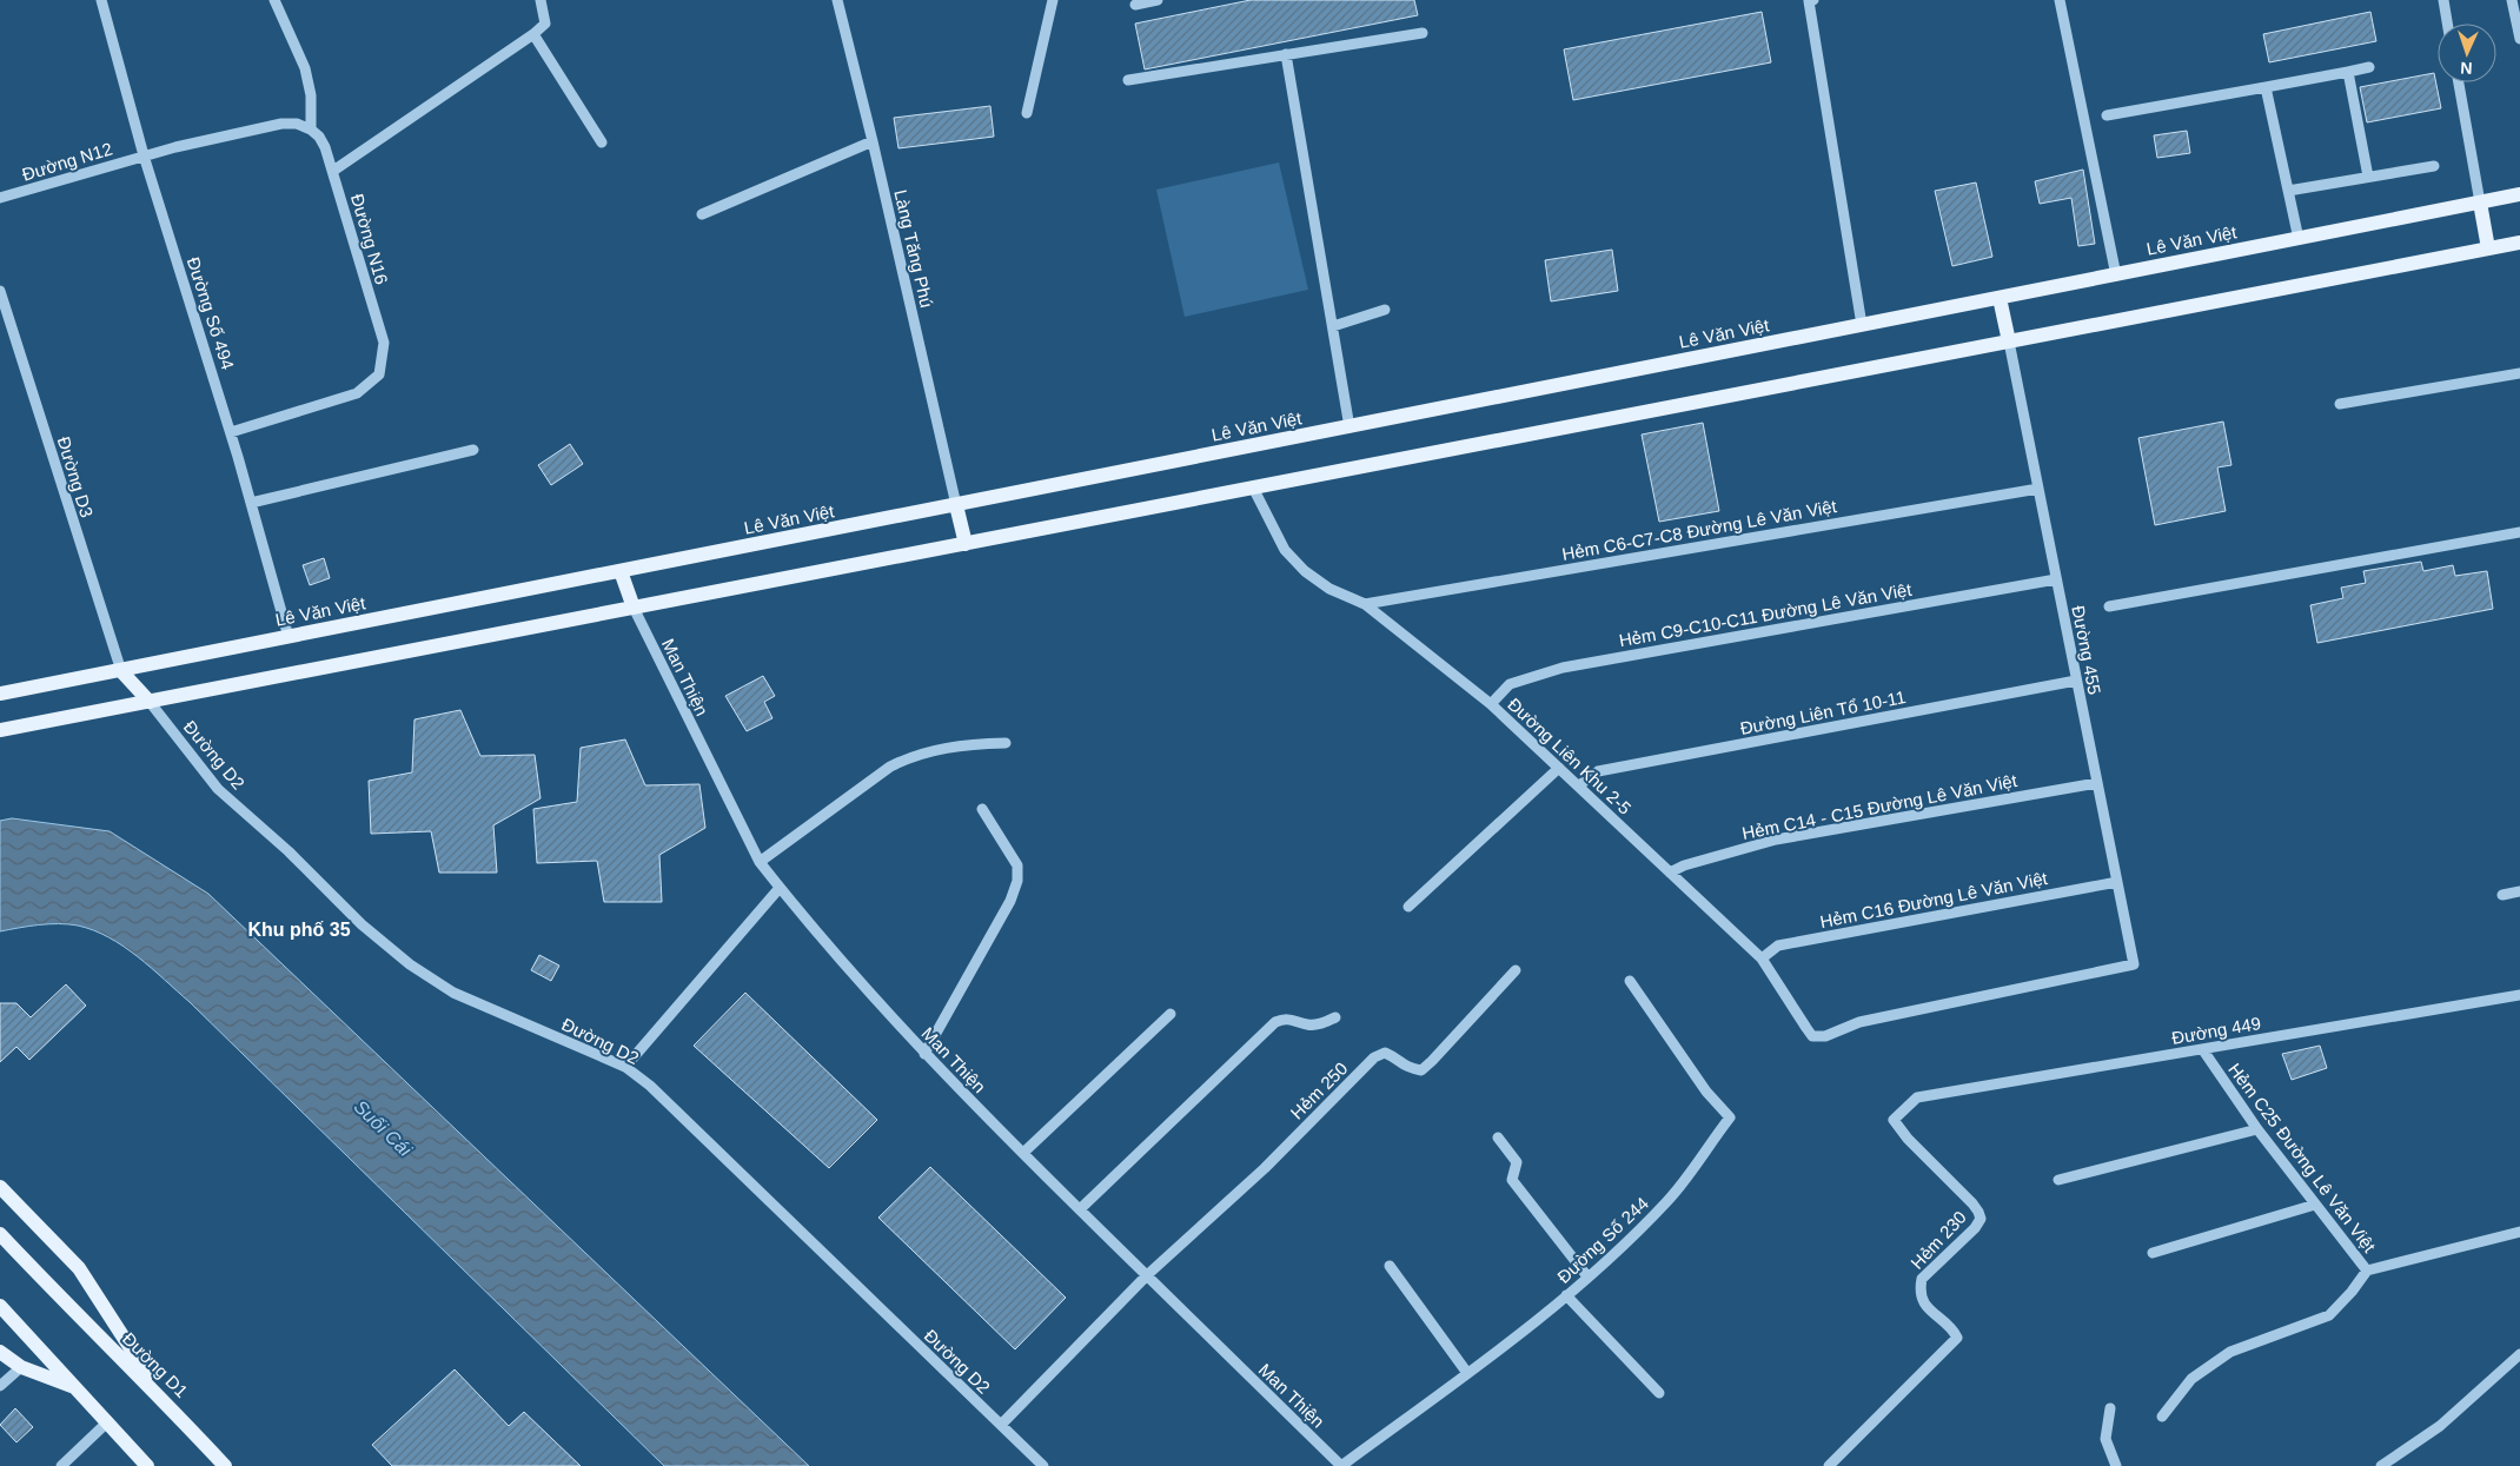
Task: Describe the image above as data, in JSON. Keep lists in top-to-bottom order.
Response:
{
  "streets": {
    "main road": ["Lê Văn Việt", "Đường D1"],
    "street": [
      "Đường N12",
      "Đường N16",
      "Làng Tăng Phú",
      "Đường Số 494",
      "Đường D3",
      "Hẻm C6-C7-C8 Đường Lê Văn Việt",
      "Hẻm C9-C10-C11 Đường Lê Văn Việt",
      "Đường 455",
      "Man Thiện",
      "Đường Liên Tổ 10-11",
      "Đường D2",
      "Đường Liên Khu 2-5",
      "Hẻm C14 - C15 Đường Lê Văn Việt",
      "Hẻm C16 Đường Lê Văn Việt",
      "Đường 449",
      "Hẻm 250",
      "Hẻm C25 Đường Lê Văn Việt",
      "Đường Số 244",
      "Hẻm 230"
    ]
  },
  "crossings": [
    ["Đường N12", "Đường Số 494"],
    ["Đường N16", "Đường Số 494"],
    ["Lê Văn Việt", "Làng Tăng Phú"],
    ["Lê Văn Việt", "Đường Số 494"],
    ["Lê Văn Việt", "Đường D3"],
    ["Hẻm C6-C7-C8 Đường Lê Văn Việt", "Đường 455"],
    ["Hẻm C6-C7-C8 Đường Lê Văn Việt", "Đường Liên Khu 2-5"],
    ["Hẻm C9-C10-C11 Đường Lê Văn Việt", "Đường 455"],
    ["Hẻm C9-C10-C11 Đường Lê Văn Việt", "Đường Liên Khu 2-5"],
    ["Đường 455", "Đường Liên Tổ 10-11"],
    ["Đường 455", "Đường Liên Khu 2-5"],
    ["Đường 455", "Hẻm C14 - C15 Đường Lê Văn Việt"],
    ["Đường 455", "Hẻm C16 Đường Lê Văn Việt"],
    ["Man Thiện", "Hẻm 250"],
    ["Man Thiện", "Đường Số 244"],
    ["Đường Liên Tổ 10-11", "Đường Liên Khu 2-5"],
    ["Đường Liên Khu 2-5", "Hẻm C14 - C15 Đường Lê Văn Việt"],
    ["Đường Liên Khu 2-5", "Hẻm C16 Đường Lê Văn Việt"],
    ["Đường 449", "Hẻm C25 Đường Lê Văn Việt"],
    ["Đường 449", "Hẻm 230"]
  ],
  "districts": ["Khu phố 35"],
  "water": ["Suối Cái"],
  "north": "bottom"
}
